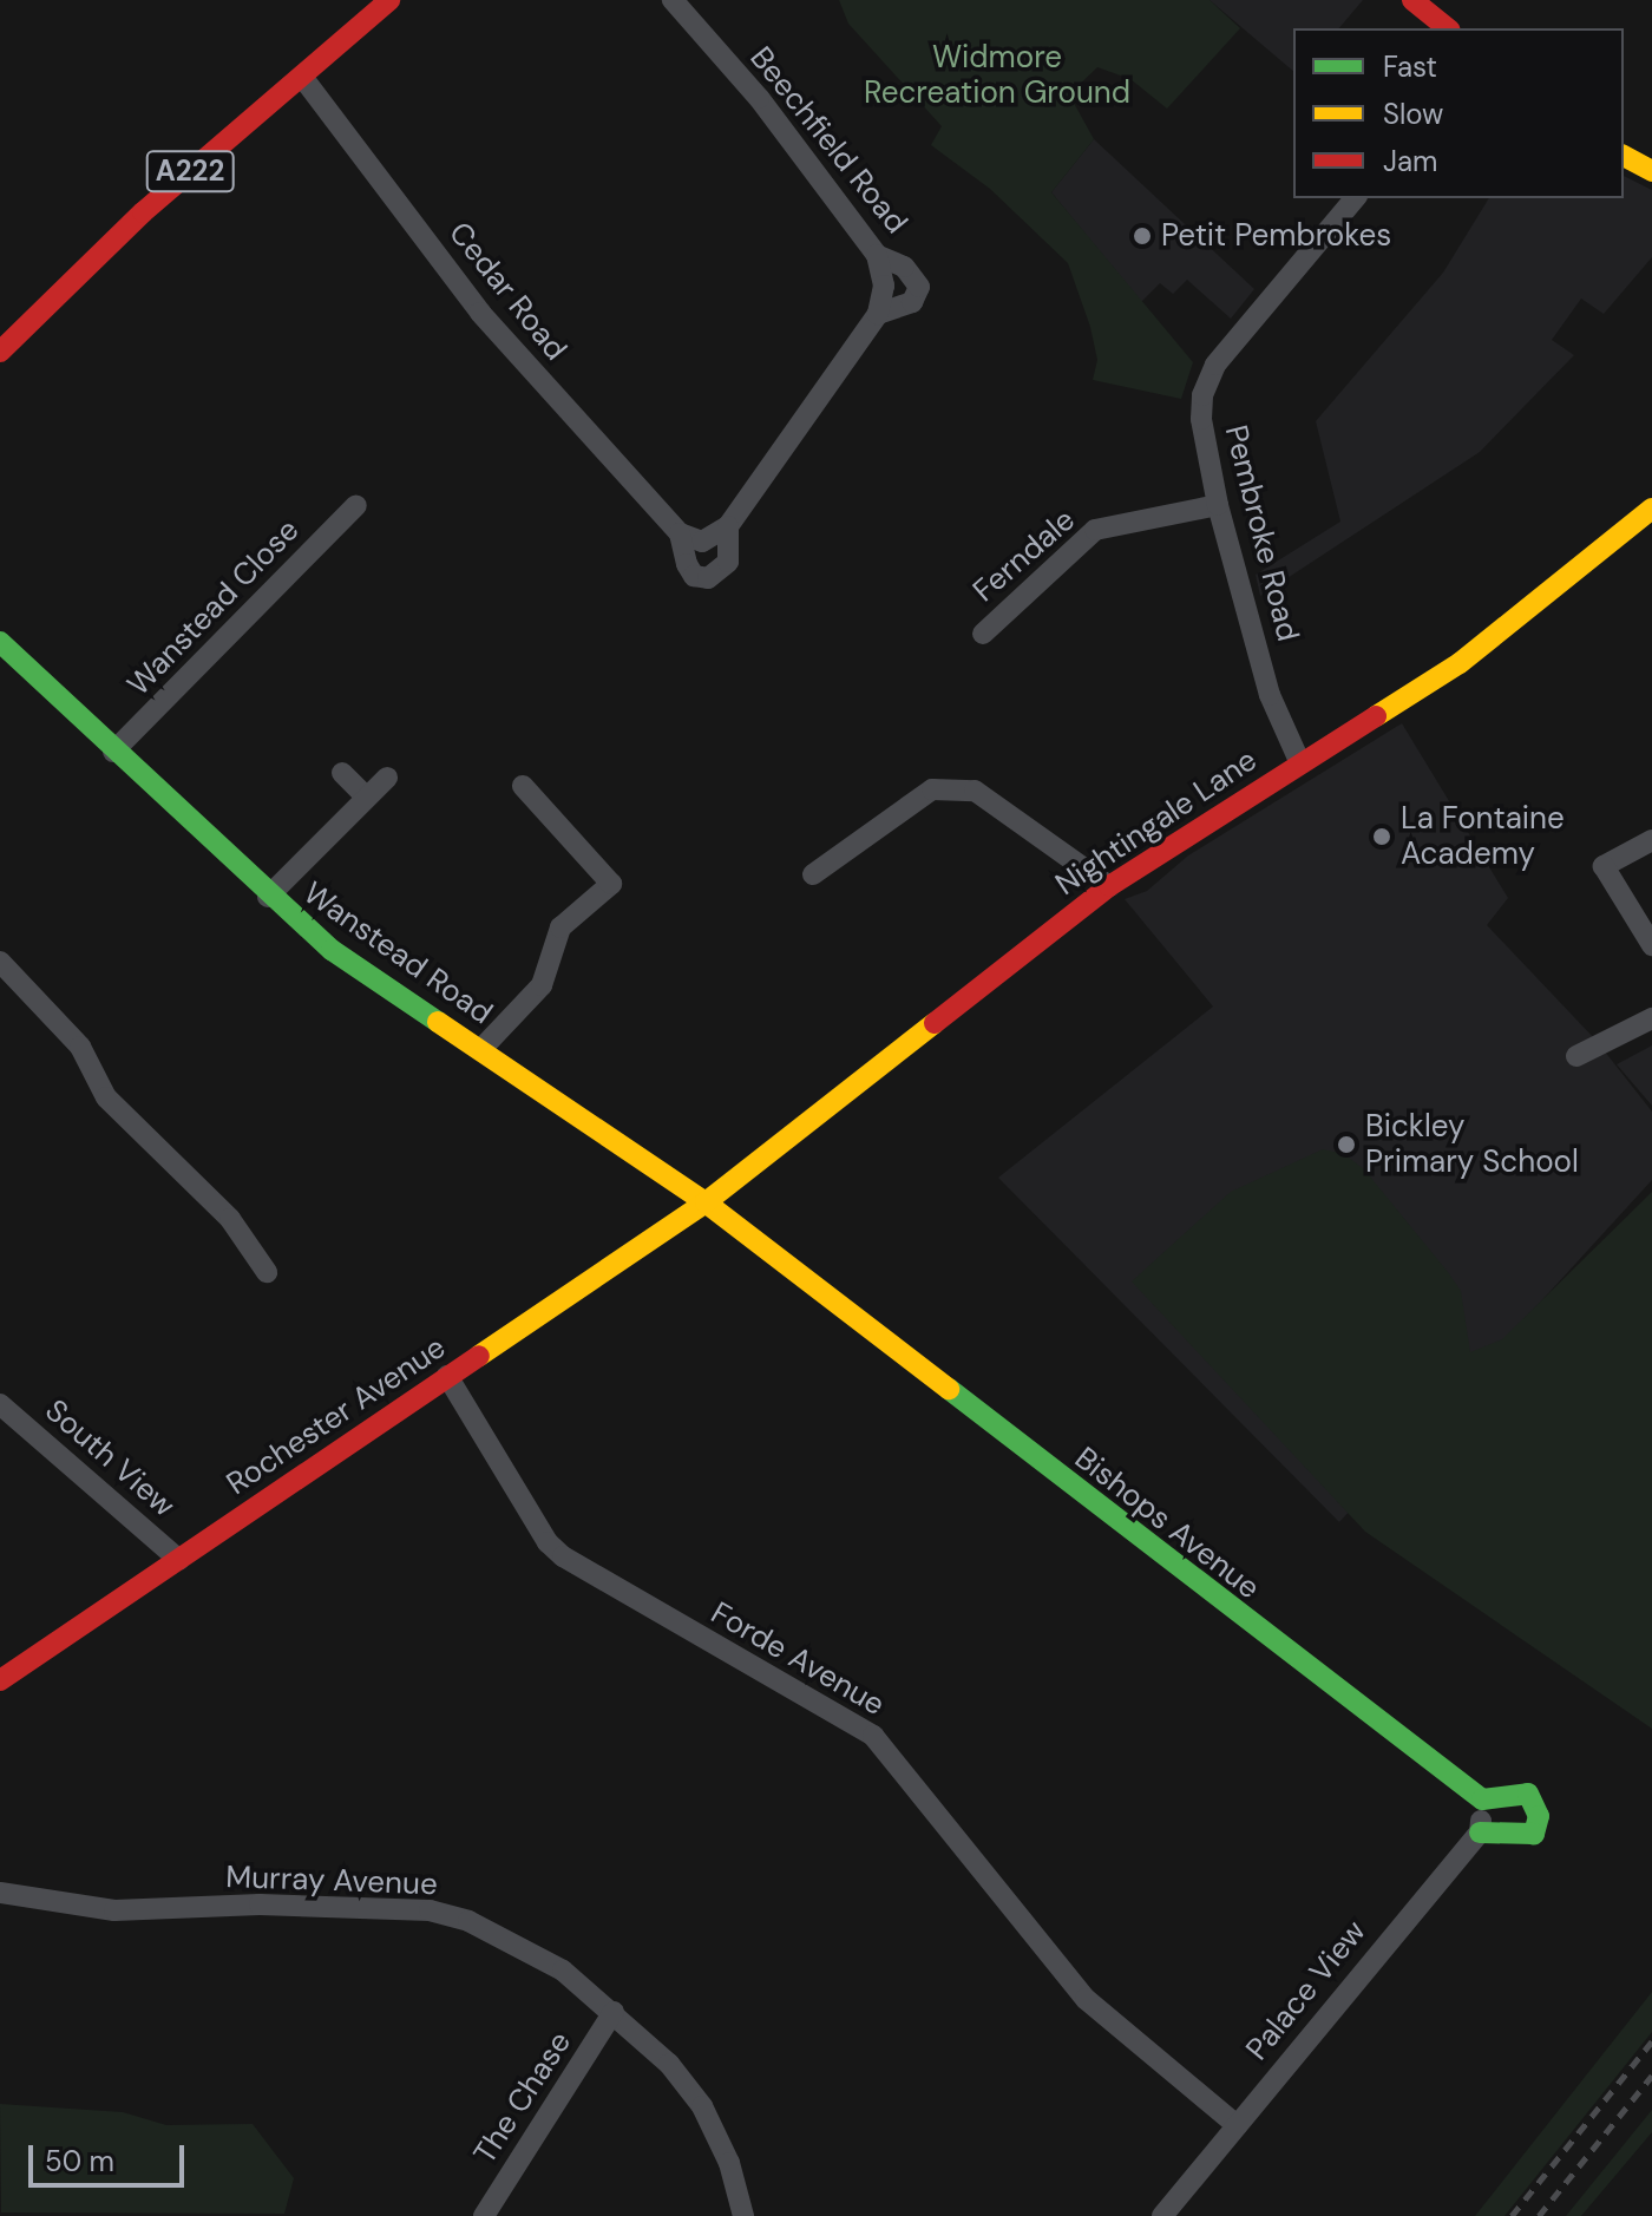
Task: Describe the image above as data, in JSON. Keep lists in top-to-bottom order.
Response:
{
  "streets": {
    "street": [
      "Beechfield Road",
      "A222",
      "Cedar Road",
      "Pembroke Road",
      "Ferndale",
      "Wanstead Close",
      "Nightingale Lane",
      "Wanstead Road",
      "Rochester Avenue",
      "South View",
      "Bishops Avenue",
      "Forde Avenue",
      "Murray Avenue",
      "Palace View",
      "The Chase"
    ]
  },
  "crossings": [
    ["Beechfield Road", "Cedar Road"],
    ["A222", "Cedar Road"],
    ["Pembroke Road", "Ferndale"],
    ["Pembroke Road", "Nightingale Lane"],
    ["Wanstead Close", "Wanstead Road"],
    ["Nightingale Lane", "Wanstead Road"],
    ["Nightingale Lane", "Rochester Avenue"],
    ["Nightingale Lane", "Bishops Avenue"],
    ["Wanstead Road", "Rochester Avenue"],
    ["Wanstead Road", "Bishops Avenue"],
    ["Rochester Avenue", "South View"],
    ["Rochester Avenue", "Bishops Avenue"],
    ["Rochester Avenue", "Forde Avenue"],
    ["Forde Avenue", "Palace View"],
    ["Murray Avenue", "The Chase"]
  ],
  "parks": ["Widmore Recreation Ground"],
  "places": ["Petit Pembrokes", "La Fontaine Academy", "Bickley Primary School"],
  "legend": ["Fast", "Slow", "Jam"],
  "scale_bar": "50 m"
}
